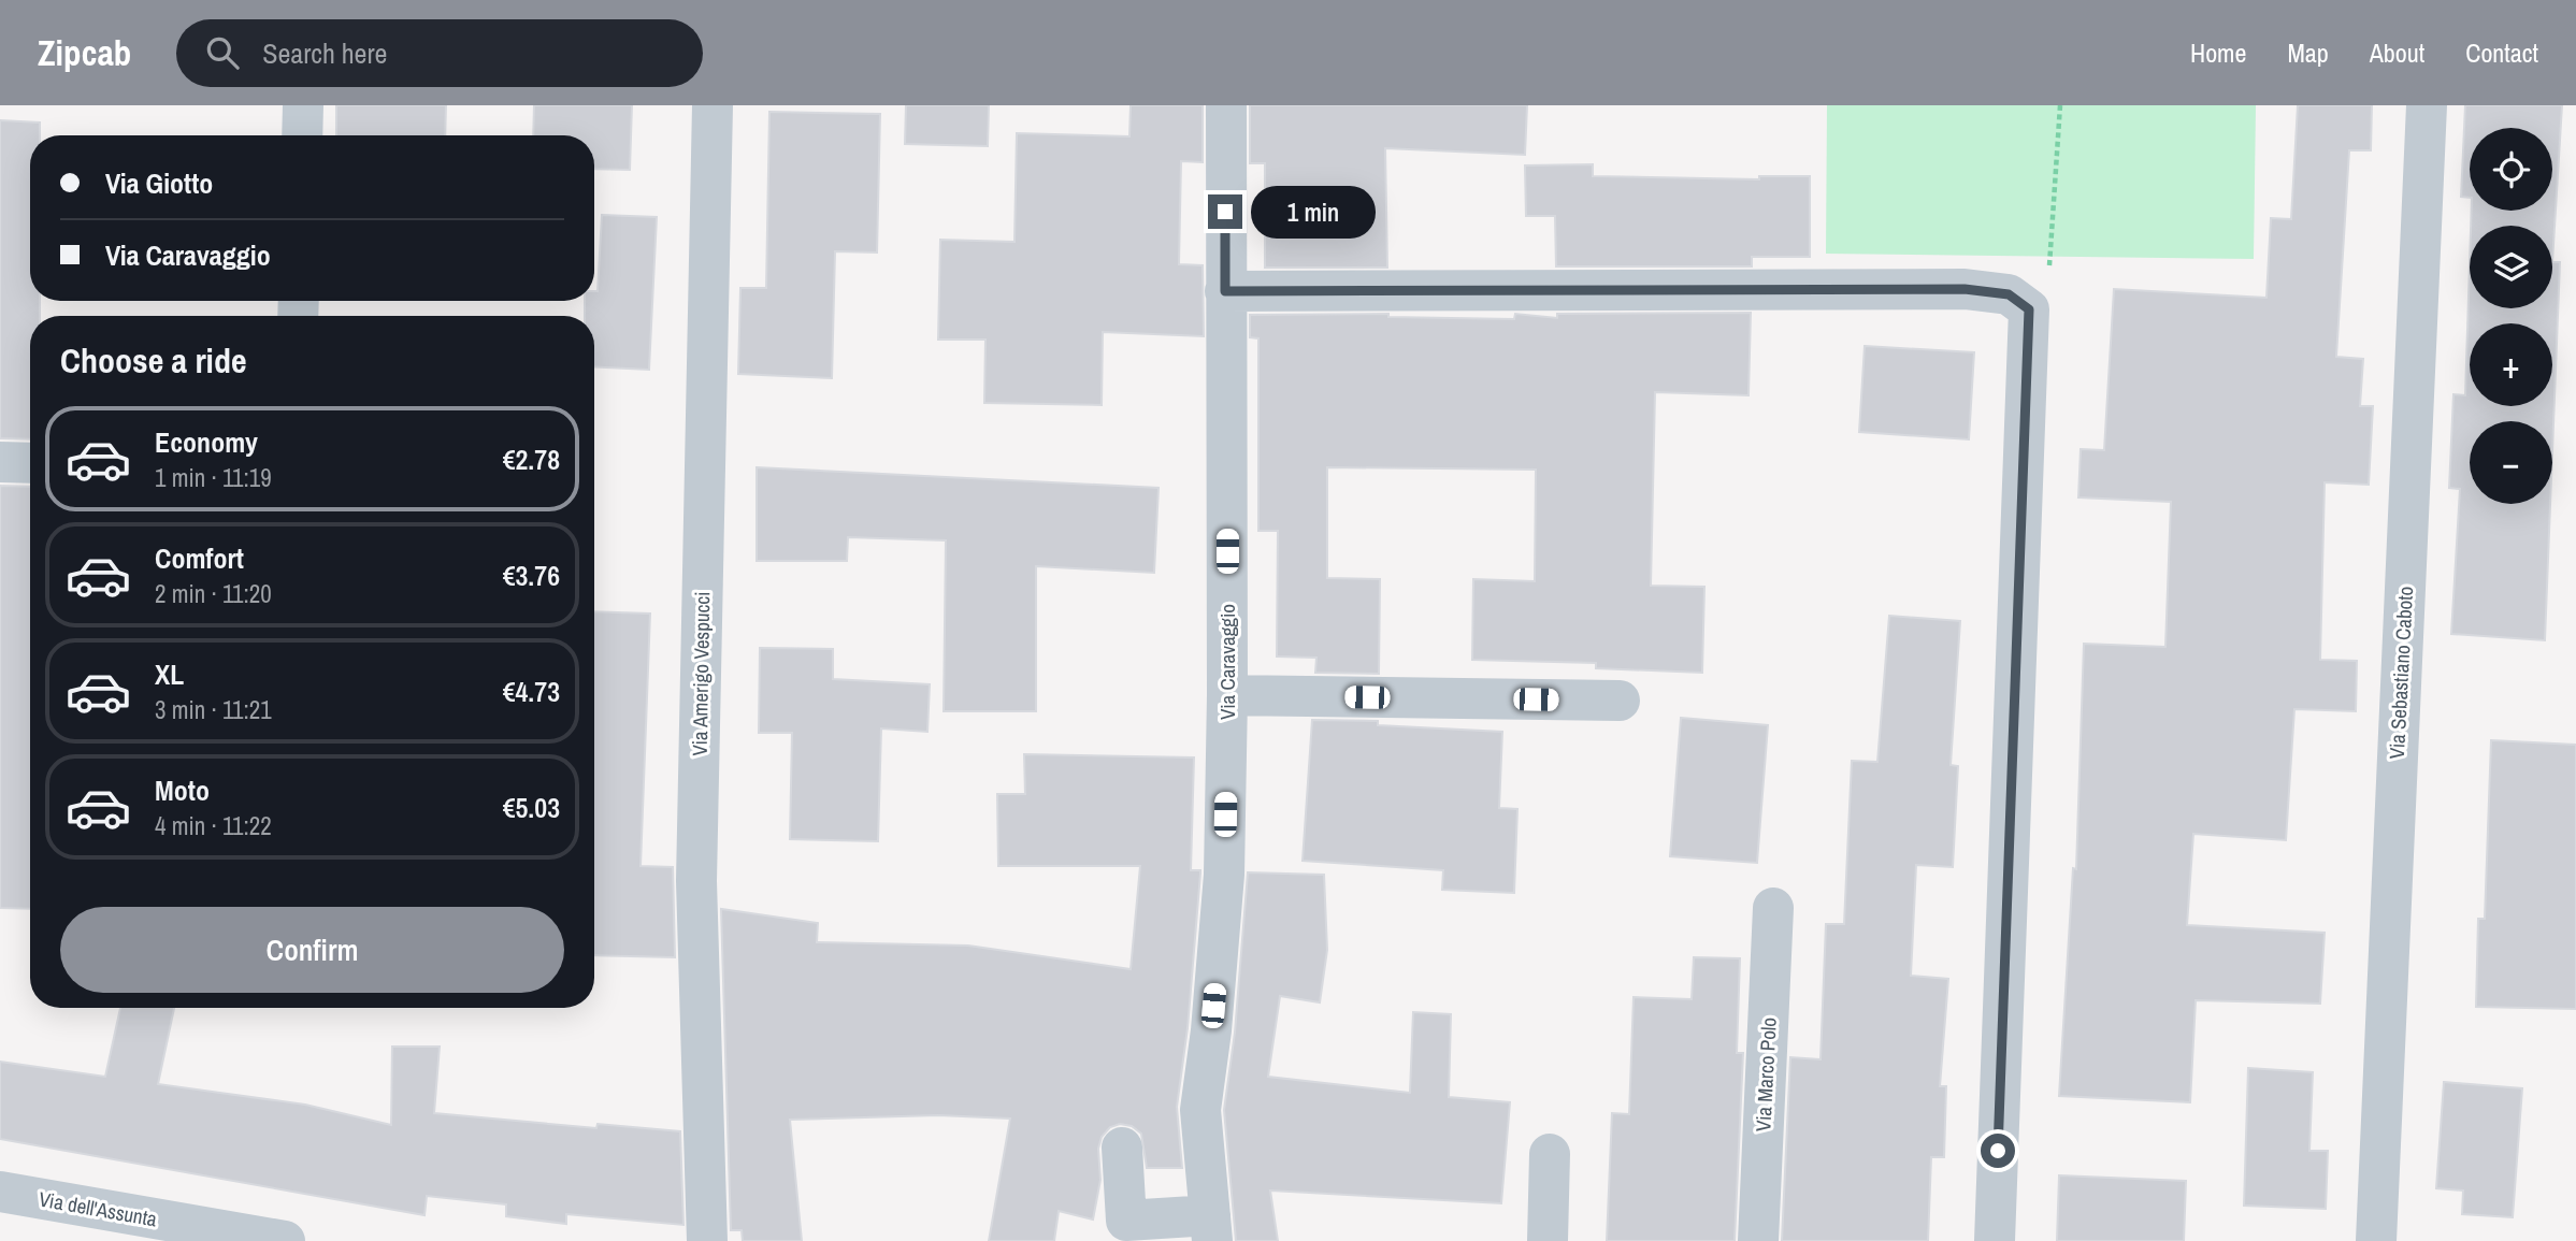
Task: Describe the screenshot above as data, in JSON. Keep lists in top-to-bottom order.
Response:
{
  "streets": {
    "street": [
      "Via Caravaggio",
      "Via Sebastiano Caboto",
      "Via Amerigo Vespucci",
      "Via Marco Polo",
      "Via dell'Assunta"
    ]
  },
  "page": {
    "header": "Zipcab",
    "search": "Search here",
    "nav": [
      "Home",
      "Map",
      "About",
      "Contact"
    ],
    "map_buttons": ["+", "−"],
    "banner": ["Via Giotto", "Via Caravaggio"],
    "bubble": "1 min",
    "heading": "Choose a ride",
    "list": [
      {
        "name": "Economy",
        "note": "1 min · 11:19",
        "value": "€2.78"
      },
      {
        "name": "Comfort",
        "note": "2 min · 11:20",
        "value": "€3.76"
      },
      {
        "name": "XL",
        "note": "3 min · 11:21",
        "value": "€4.73"
      },
      {
        "name": "Moto",
        "note": "4 min · 11:22",
        "value": "€5.03"
      }
    ],
    "buttons": "Confirm"
  }
}
